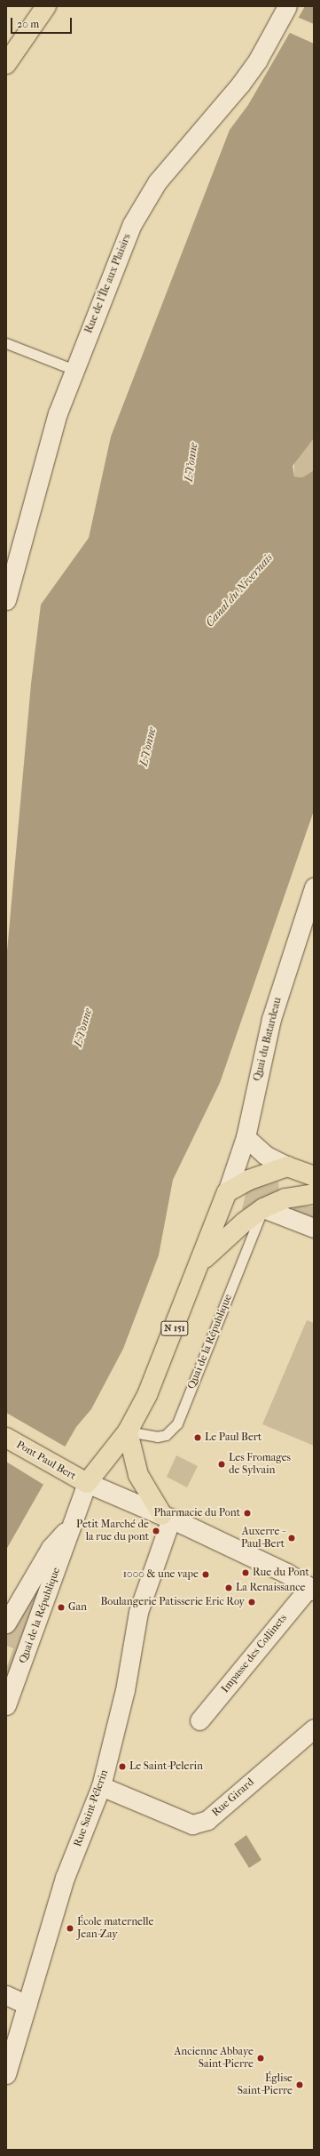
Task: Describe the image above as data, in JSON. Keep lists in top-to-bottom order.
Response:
{
  "streets": {
    "main road": ["N 151", "Pont Paul Bert"],
    "street": [
      "Rue de l'Île aux Plaisirs",
      "Quai du Batardeau",
      "Quai de la République",
      "Impasse des Collinets",
      "Rue Girard",
      "Rue Saint-Pélerin"
    ]
  },
  "crossings": [
    ["Quai du Batardeau", "N 151"],
    ["N 151", "Quai de la République"],
    ["N 151", "Pont Paul Bert"],
    ["Quai de la République", "Pont Paul Bert"],
    ["Rue Girard", "Rue Saint-Pélerin"]
  ],
  "water": ["L'Yonne", "Canal du Nivernais"],
  "places": [
    "Le Paul Bert",
    "Les Fromages de Sylvain",
    "Pharmacie du Pont",
    "Petit Marché de la rue du pont",
    "Auxerre - Paul-Bert",
    "Rue du Pont",
    "1000 & une vape",
    "La Renaissance",
    "Boulangerie Patisserie Eric Roy",
    "Gan",
    "Le Saint-Pelerin",
    "École maternelle Jean-Zay",
    "Ancienne Abbaye Saint-Pierre",
    "Église Saint-Pierre"
  ],
  "scale_bar": "20 m"
}
